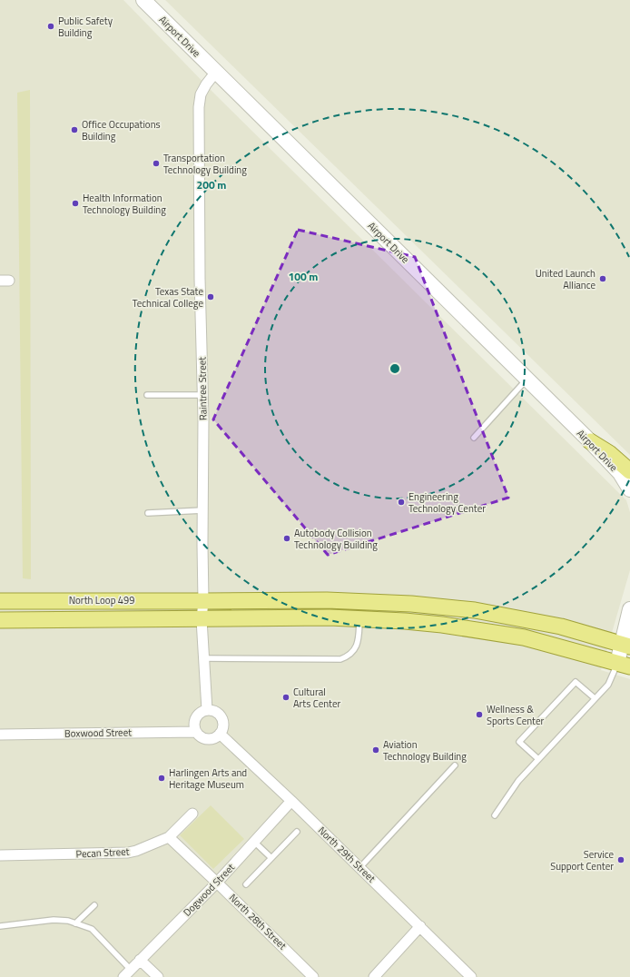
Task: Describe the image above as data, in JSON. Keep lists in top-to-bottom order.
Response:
{
  "streets": {
    "main road": ["North Loop 499"],
    "street": [
      "Airport Drive",
      "Raintree Street",
      "Boxwood Street",
      "Pecan Street",
      "North 29th Street",
      "Dogwood Street",
      "North 28th Street"
    ]
  },
  "crossings": [
    ["Airport Drive", "Raintree Street"],
    ["Raintree Street", "North Loop 499"],
    ["Raintree Street", "Boxwood Street"],
    ["Raintree Street", "North 29th Street"],
    ["Boxwood Street", "North 29th Street"],
    ["Pecan Street", "North 28th Street"],
    ["North 29th Street", "Dogwood Street"],
    ["Dogwood Street", "North 28th Street"]
  ],
  "places": [
    "Public Safety Building",
    "Office Occupations Building",
    "Transportation Technology Building",
    "Health Information Technology Building",
    "United Launch Alliance",
    "Texas State Technical College",
    "Engineering Technology Center",
    "Autobody Collision Technology Building",
    "Cultural Arts Center",
    "Wellness & Sports Center",
    "Aviation Technology Building",
    "Harlingen Arts and Heritage Museum",
    "Service Support Center"
  ],
  "rings": ["200 m", "100 m"]
}
